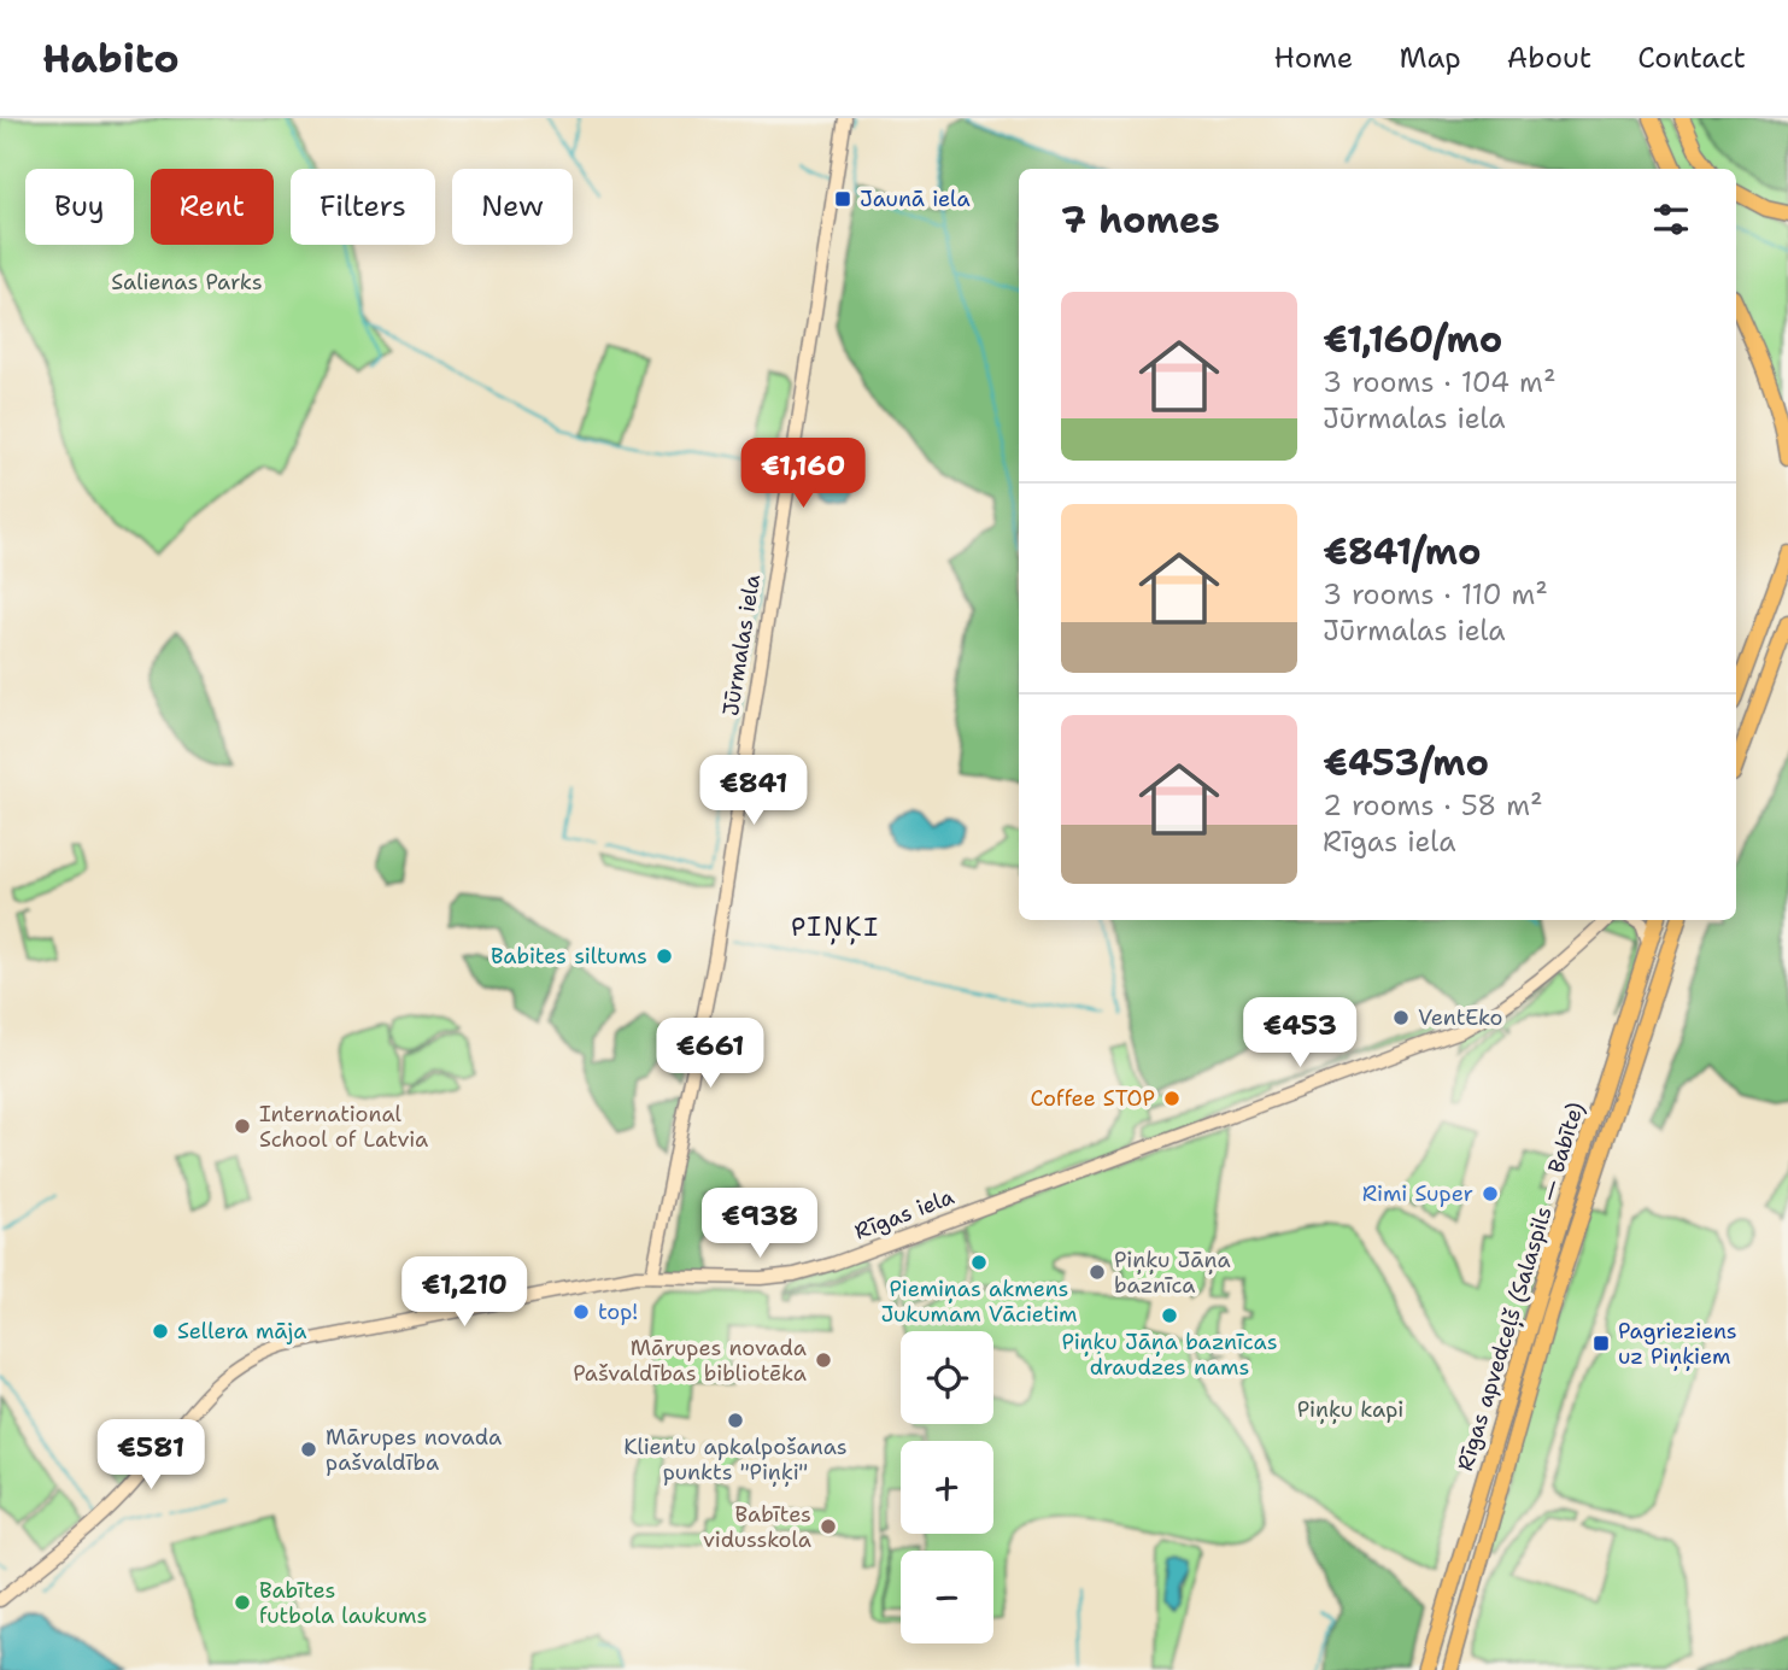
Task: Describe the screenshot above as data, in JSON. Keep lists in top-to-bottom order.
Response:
{
  "streets": {
    "highway": ["Rīgas apvedceļš (Salaspils — Babīte)"],
    "main road": ["Jūrmalas iela", "Rīgas iela"]
  },
  "crossings": [
    ["Jūrmalas iela", "Rīgas iela"]
  ],
  "districts": ["PIŅĶI"],
  "parks": ["Salienas Parks", "Piņķu kapi"],
  "places": {
    "transit": ["Jaunā iela", "Pagrieziens uz Piņķiem"],
    "other": [
      "Babites siltums",
      "VentEko",
      "Coffee STOP",
      "International School of Latvia",
      "Rimi Super",
      "Piemiņas akmens Jukumam Vācietim",
      "Piņķu Jāņa baznīca",
      "top!",
      "Piņķu Jāņa baznīcas draudzes nams",
      "Sellera māja",
      "Mārupes novada Pašvaldības bibliotēka",
      "Klientu apkalpošanas punkts \"Piņķi\"",
      "Mārupes novada pašvaldība",
      "Babītes vidusskola",
      "Babītes futbola laukums"
    ]
  },
  "page": {
    "header": "Habito",
    "nav": [
      "Home",
      "Map",
      "About",
      "Contact"
    ],
    "chip": [
      "Buy",
      "Rent",
      "Filters",
      "New"
    ],
    "heading": "7 homes",
    "list": [
      {
        "name": "€1,160/mo",
        "note": "3 rooms · 104 m² · Jūrmalas iela"
      },
      {
        "name": "€841/mo",
        "note": "3 rooms · 110 m² · Jūrmalas iela"
      },
      {
        "name": "€453/mo",
        "note": "2 rooms · 58 m² · Rīgas iela"
      }
    ],
    "price": [
      "€1,160",
      "€841",
      "€453",
      "€661",
      "€938",
      "€1,210",
      "€581"
    ],
    "map_buttons": ["+", "−"]
  }
}
